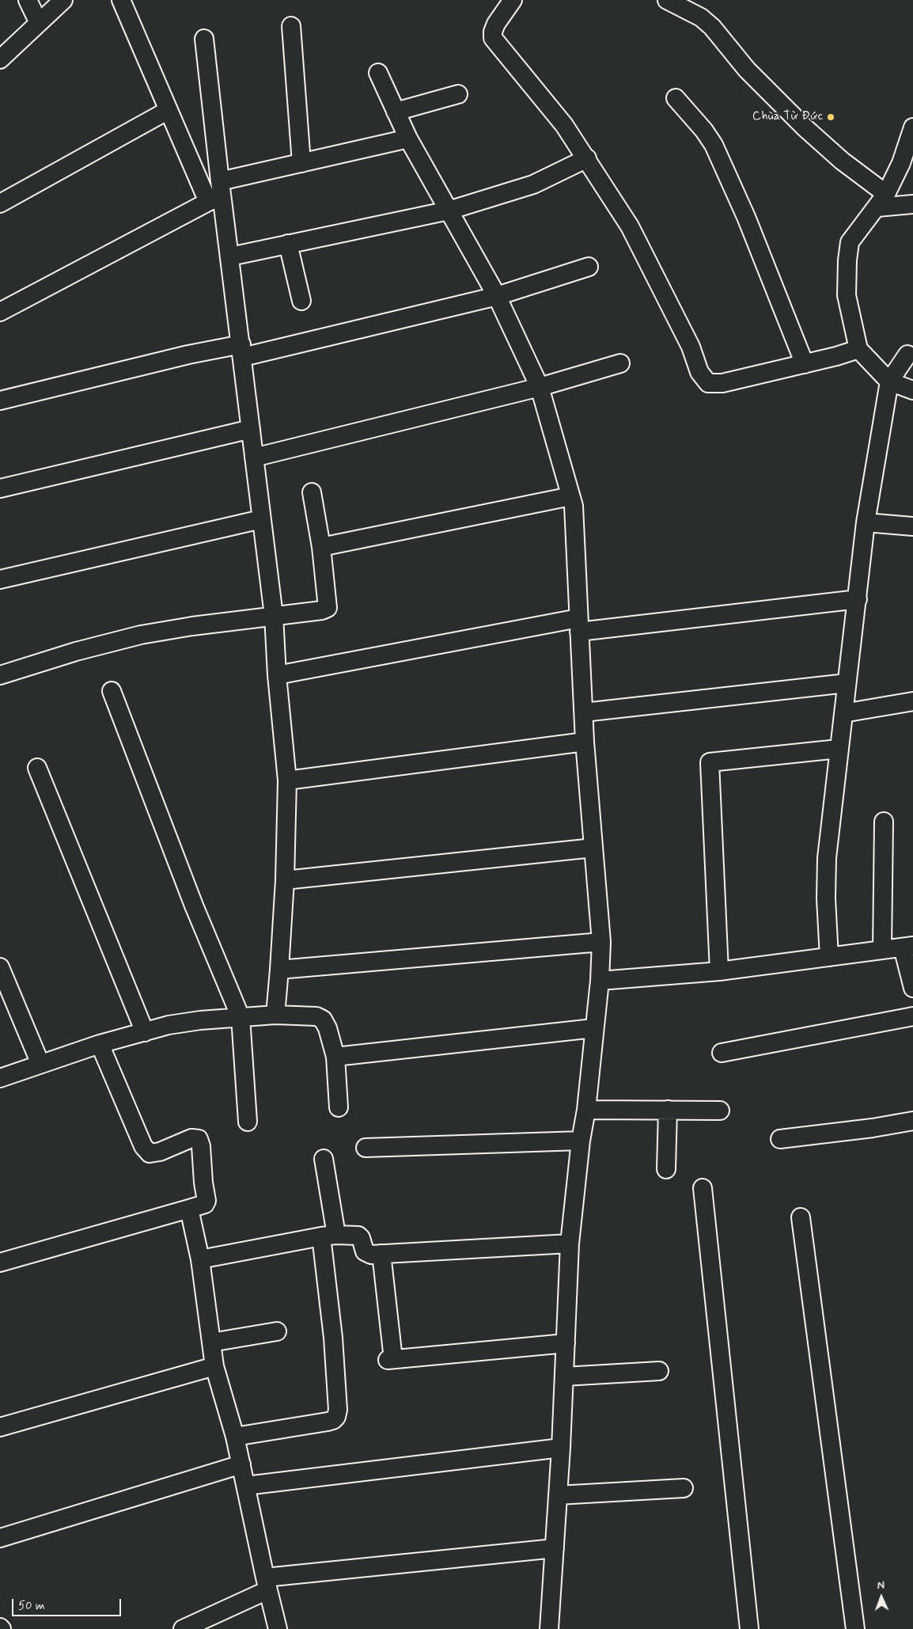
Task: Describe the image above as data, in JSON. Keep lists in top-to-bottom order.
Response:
{
  "places": ["Chùa Từ Đức"],
  "scale_bar": "50 m",
  "north": "top"
}
